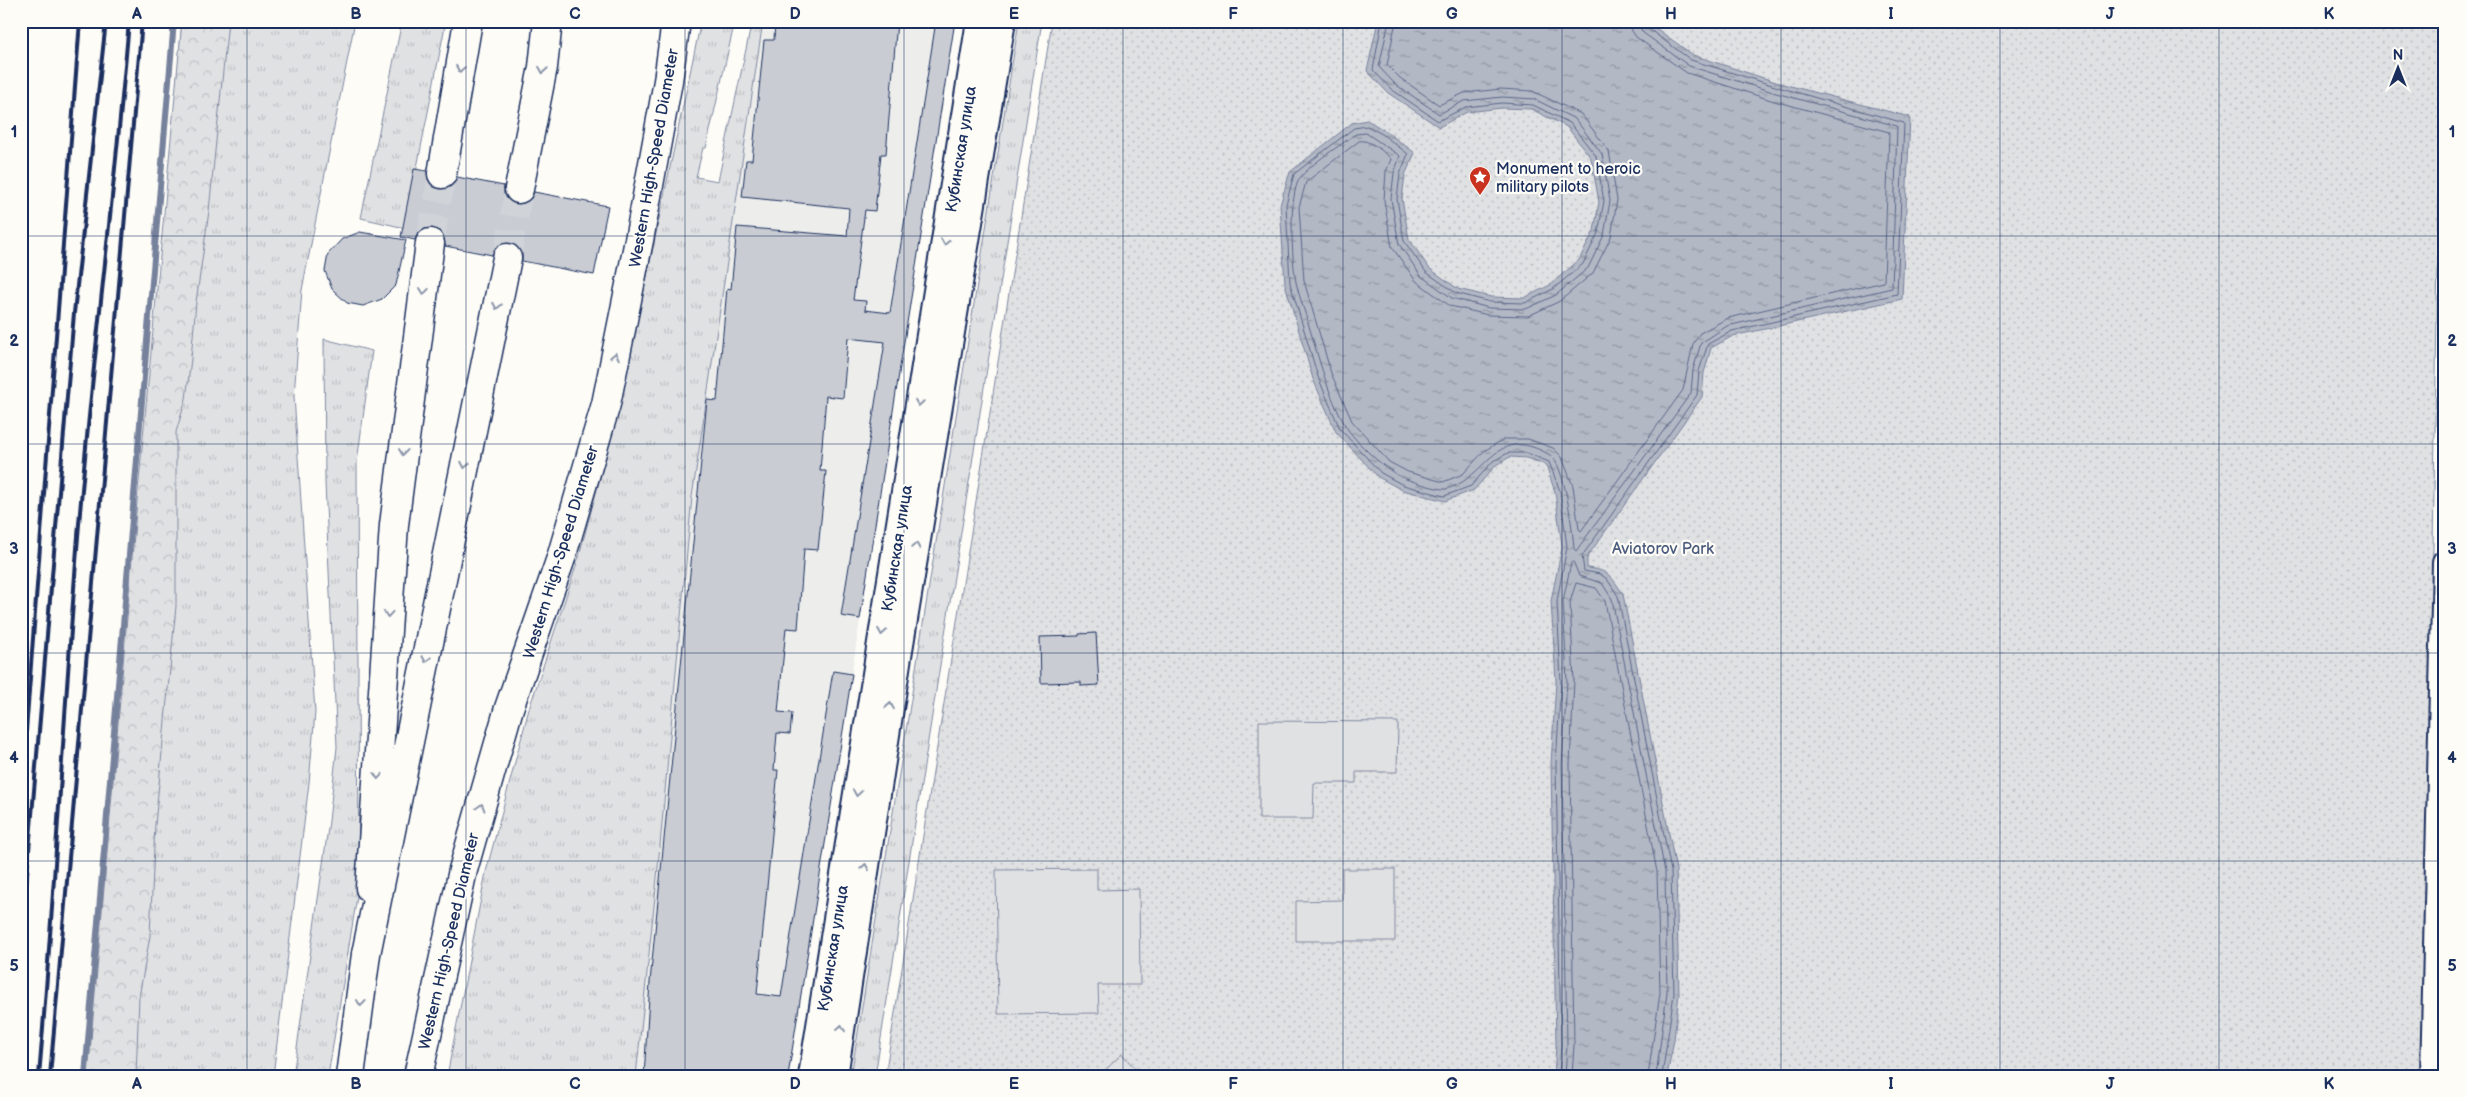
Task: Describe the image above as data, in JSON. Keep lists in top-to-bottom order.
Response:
{
  "streets": {
    "main road": ["Кубинская улица", "Western High-Speed Diameter"]
  },
  "parks": ["Aviatorov Park"],
  "places": {
    "place": ["Monument to heroic military pilots"]
  },
  "north": "top",
  "grid": {
    "columns": [
      "A",
      "B",
      "C",
      "D",
      "E",
      "F",
      "G",
      "H",
      "I",
      "J",
      "K"
    ],
    "rows": [
      "1",
      "2",
      "3",
      "4",
      "5"
    ]
  }
}
